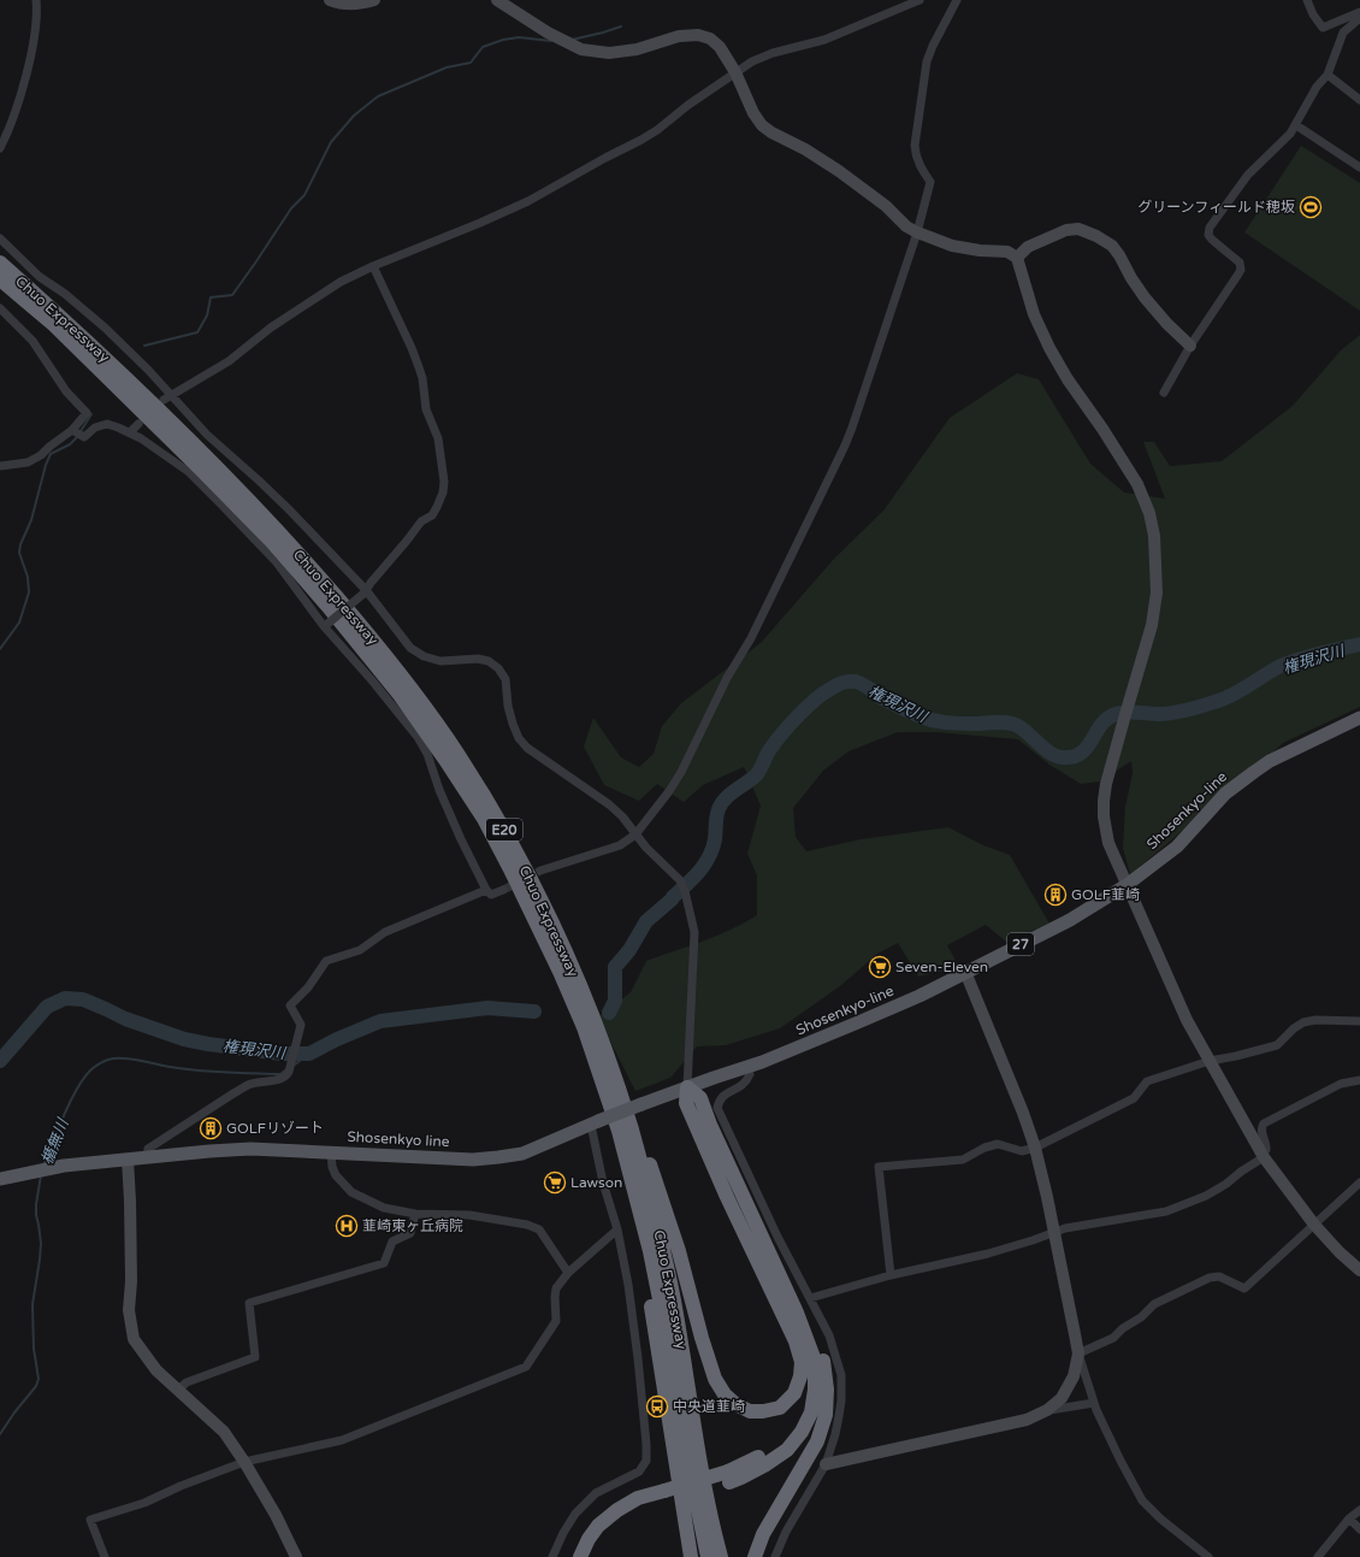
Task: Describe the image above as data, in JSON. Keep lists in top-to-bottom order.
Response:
{
  "streets": {
    "highway": ["Chuo Expressway", "E20"],
    "main road": ["Shosenkyo-line", "27", "Shosenkyo line"]
  },
  "crossings": [
    ["Shosenkyo-line", "Shosenkyo line"]
  ],
  "water": ["権現沢川", "楯無川"],
  "places": {
    "sports": ["グリーンフィールド穂坂"],
    "building": ["GOLF韮崎", "GOLFリゾート"],
    "supermarket": ["Seven-Eleven", "Lawson"],
    "hospital": ["韮崎東ヶ丘病院"],
    "bus stop": ["中央道韮崎"]
  }
}
